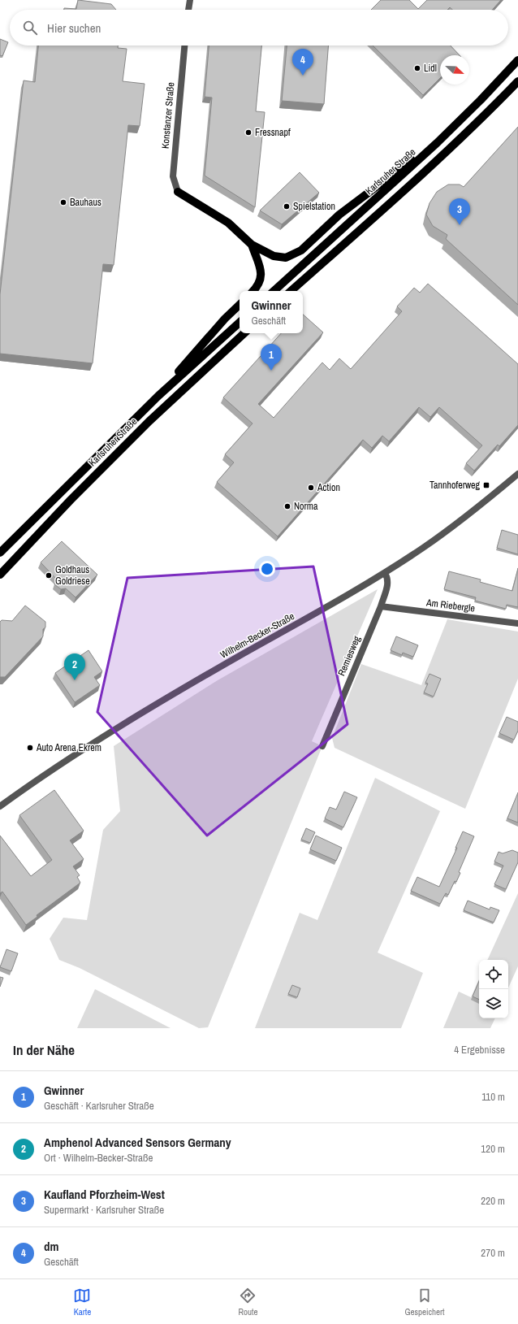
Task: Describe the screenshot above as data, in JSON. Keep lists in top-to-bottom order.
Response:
{
  "streets": {
    "main road": ["Karlsruher Straße"],
    "street": [
      "Konstanzer Straße",
      "Am Riebergle",
      "Wilhelm-Becker-Straße",
      "Remiesweg"
    ]
  },
  "crossings": [
    ["Am Riebergle", "Remiesweg"],
    ["Wilhelm-Becker-Straße", "Remiesweg"]
  ],
  "places": {
    "other": [
      "Lidl",
      "Fressnapf",
      "Bauhaus",
      "Spielstation",
      "Action",
      "Norma",
      "Goldhaus Goldriese",
      "Auto Arena Ekrem"
    ],
    "transit": ["Tannhoferweg"]
  },
  "north": "bottom right",
  "page": {
    "search": "Hier suchen",
    "pins": [
      "4",
      "3",
      "1",
      "2"
    ],
    "popup": ["Gwinner", "Geschäft"],
    "heading": ["In der Nähe", "4 Ergebnisse"],
    "list": [
      {
        "mark": "1",
        "name": "Gwinner",
        "note": "Geschäft · Karlsruher Straße",
        "value": "110 m"
      },
      {
        "mark": "2",
        "name": "Amphenol Advanced Sensors Germany",
        "note": "Ort · Wilhelm-Becker-Straße",
        "value": "120 m"
      },
      {
        "mark": "3",
        "name": "Kaufland Pforzheim-West",
        "note": "Supermarkt · Karlsruher Straße",
        "value": "220 m"
      },
      {
        "mark": "4",
        "name": "dm",
        "note": "Geschäft",
        "value": "270 m"
      }
    ],
    "nav": ["Karte", "Route", "Gespeichert"]
  }
}
